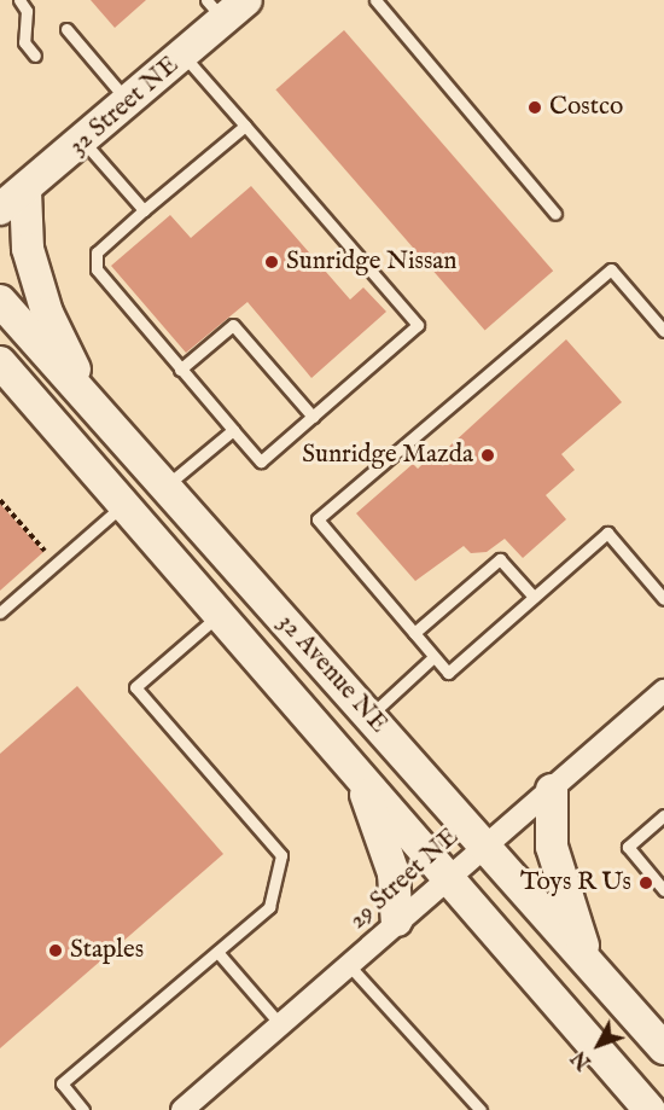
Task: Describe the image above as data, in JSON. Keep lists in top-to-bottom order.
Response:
{
  "streets": {
    "main road": ["32 Street NE", "32 Avenue NE"],
    "street": ["29 Street NE"]
  },
  "crossings": [
    ["32 Avenue NE", "29 Street NE"]
  ],
  "places": [
    "Costco",
    "Sunridge Nissan",
    "Sunridge Mazda",
    "Toys R Us",
    "Staples"
  ],
  "north": "bottom left"
}
